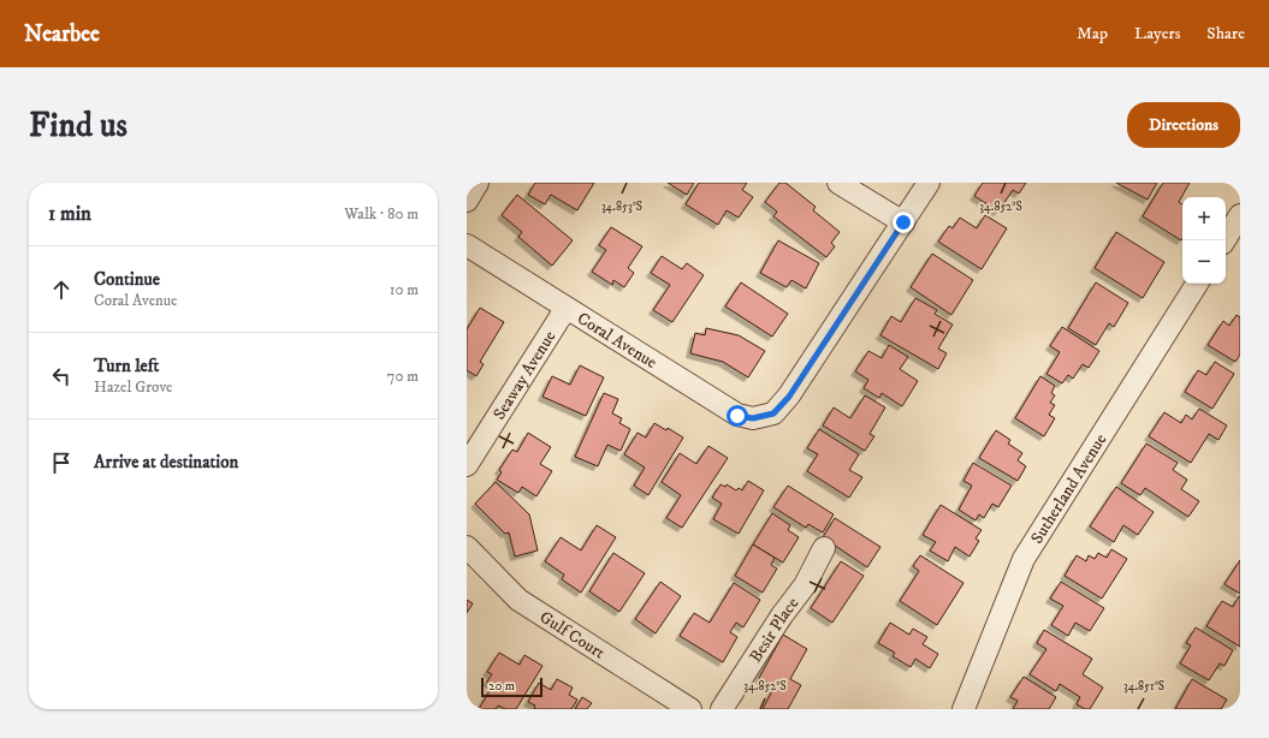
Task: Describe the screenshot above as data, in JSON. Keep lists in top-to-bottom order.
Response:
{
  "streets": {
    "street": [
      "Coral Avenue",
      "Seaway Avenue",
      "Sutherland Avenue",
      "Besir Place",
      "Gulf Court"
    ]
  },
  "crossings": [
    ["Coral Avenue", "Seaway Avenue"]
  ],
  "scale_bar": "20 m",
  "page": {
    "header": "Nearbee",
    "nav": ["Map", "Layers", "Share"],
    "buttons": "Directions",
    "title": "Find us",
    "heading": ["1 min", "Walk · 80 m"],
    "map_buttons": ["+", "−"],
    "list": [
      ["Continue", "Coral Avenue", "10 m"],
      ["Turn left", "Hazel Grove", "70 m"],
      "Arrive at destination"
    ],
    "scale": "20 m"
  },
  "coordinates": ["34.853°S", "34.852°S", "34.851°S"]
}
